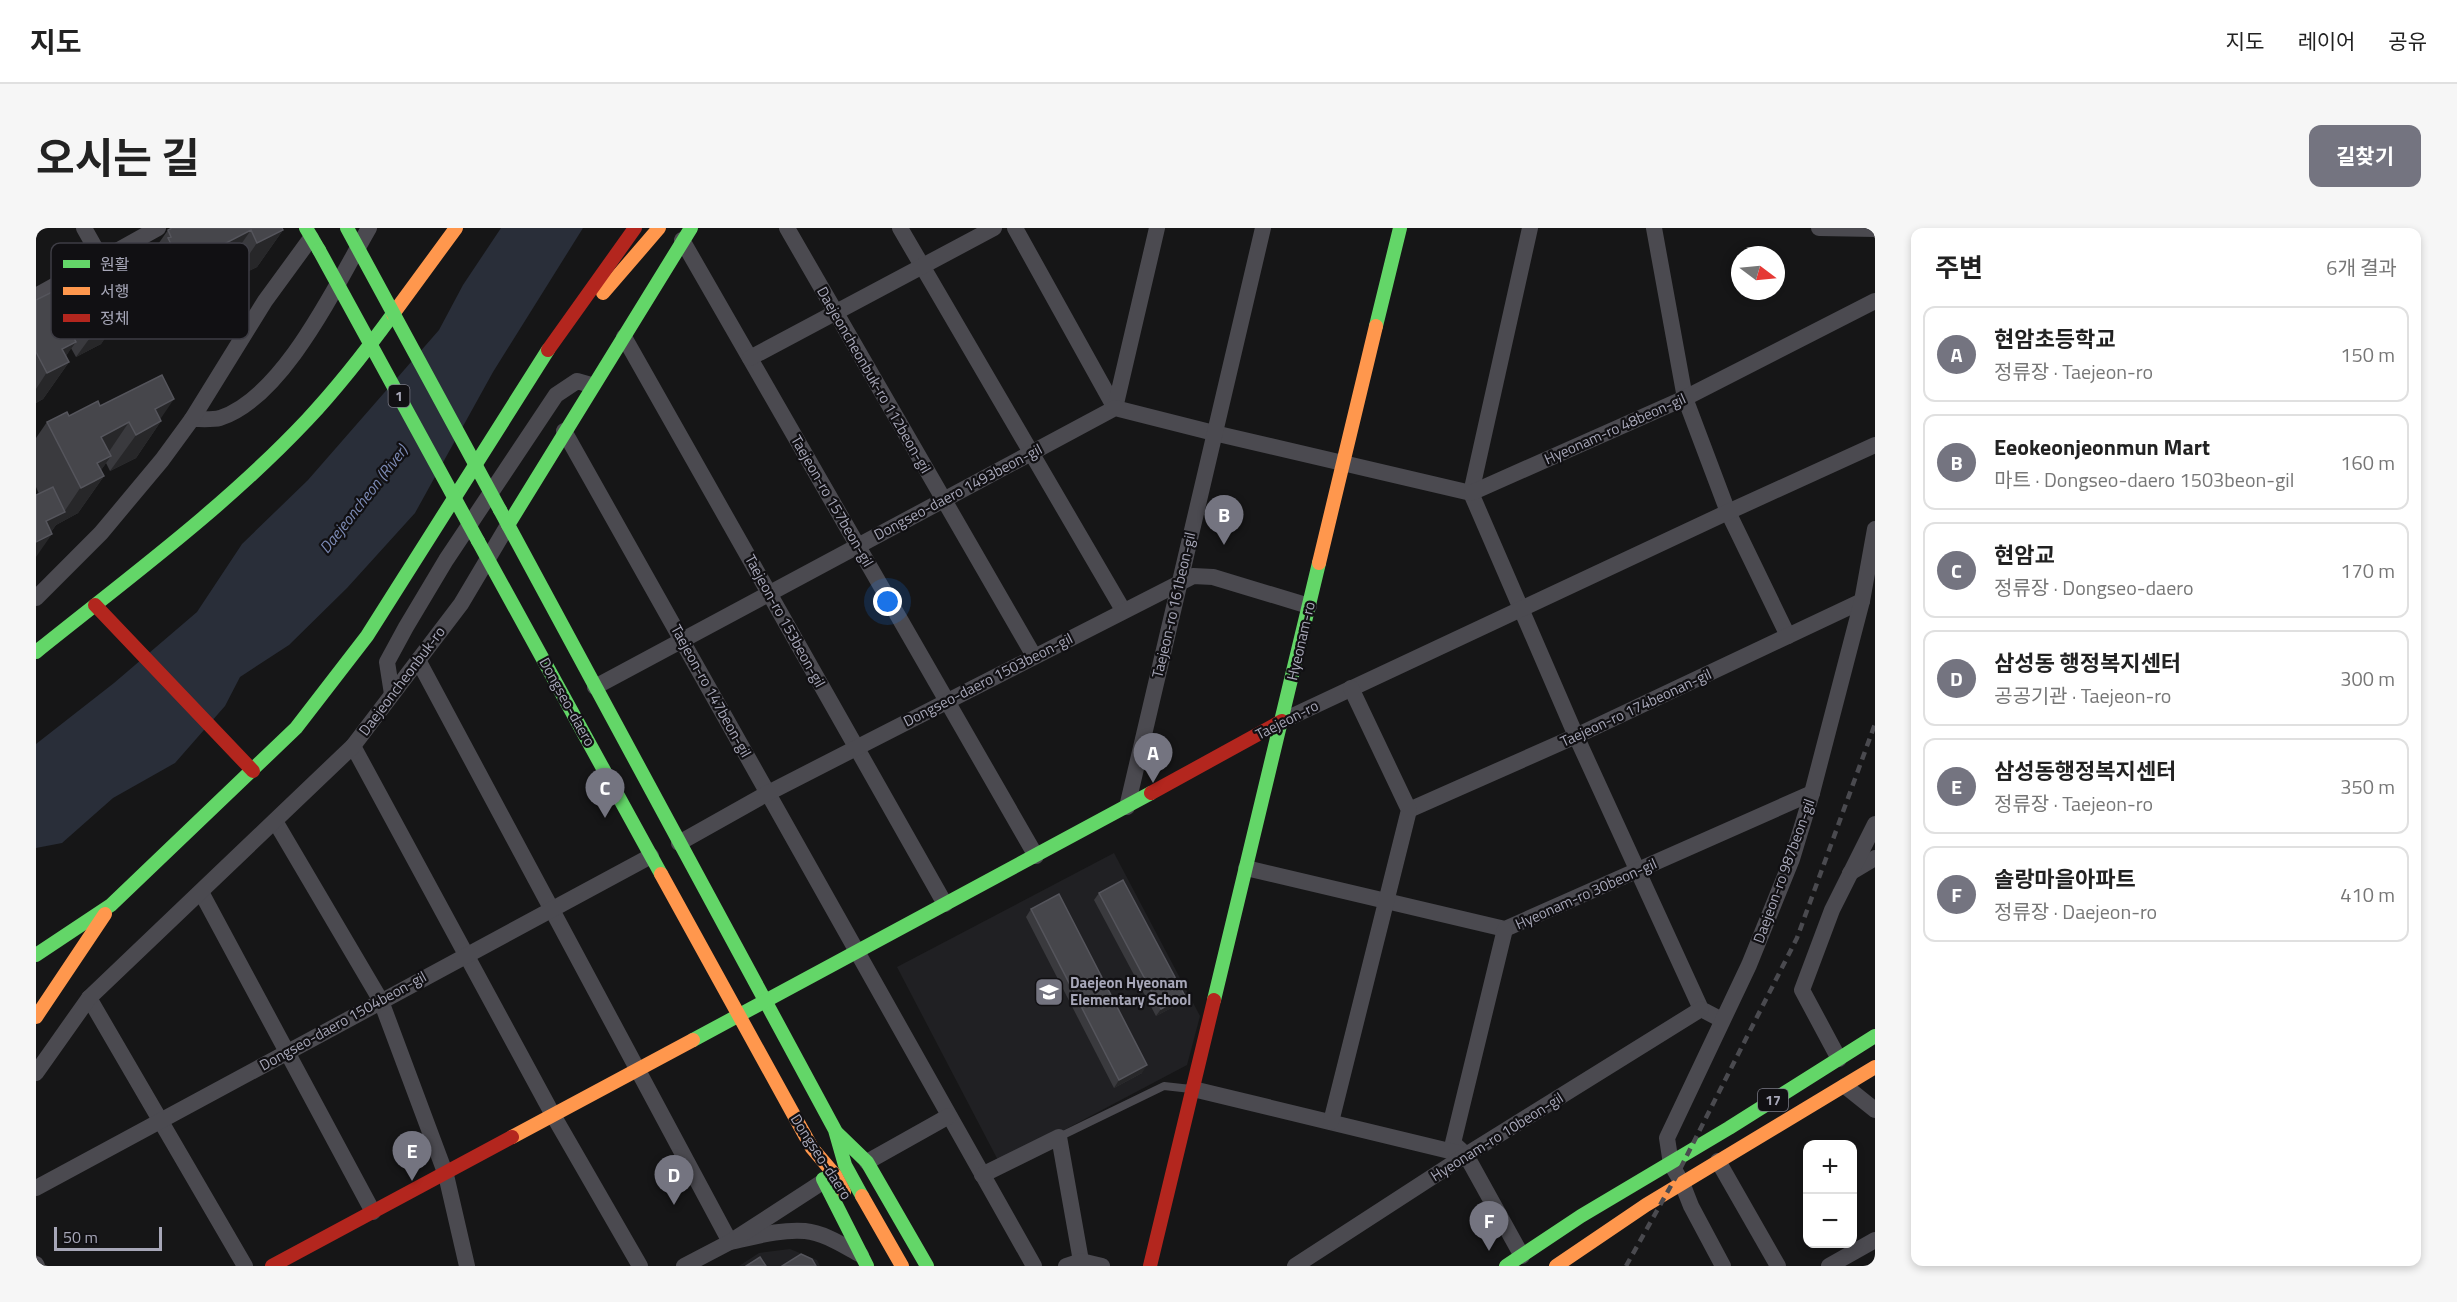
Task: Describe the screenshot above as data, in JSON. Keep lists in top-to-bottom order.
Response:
{
  "streets": {
    "main road": [
      "1",
      "Hyeonam-ro",
      "Daejeoncheonbuk-ro",
      "Dongseo-daero",
      "Taejeon-ro",
      "17"
    ],
    "street": [
      "Daejeoncheonbuk-ro 112beon-gil",
      "Hyeonam-ro 48beon-gil",
      "Dongseo-daero 1493beon-gil",
      "Taejeon-ro 157beon-gil",
      "Taejeon-ro 161beon-gil",
      "Taejeon-ro 153beon-gil",
      "Dongseo-daero 1503beon-gil",
      "Taejeon-ro 147beon-gil",
      "Taejeon-ro 174beonan-gil",
      "Daejeon-ro 987beon-gil",
      "Hyeonam-ro 30beon-gil",
      "Dongseo-daero 1504beon-gil",
      "Hyeonam-ro 10beon-gil"
    ]
  },
  "crossings": [
    ["Daejeoncheonbuk-ro 112beon-gil", "Dongseo-daero 1493beon-gil"],
    ["Daejeoncheonbuk-ro 112beon-gil", "Dongseo-daero 1503beon-gil"],
    ["Dongseo-daero 1493beon-gil", "Taejeon-ro 157beon-gil"],
    ["Dongseo-daero 1493beon-gil", "Taejeon-ro 153beon-gil"],
    ["Dongseo-daero 1493beon-gil", "Taejeon-ro 147beon-gil"],
    ["Dongseo-daero 1493beon-gil", "Dongseo-daero"],
    ["Taejeon-ro 157beon-gil", "Dongseo-daero 1503beon-gil"],
    ["Taejeon-ro 157beon-gil", "Daejeoncheonbuk-ro"],
    ["Taejeon-ro 157beon-gil", "Taejeon-ro"],
    ["Taejeon-ro 161beon-gil", "Dongseo-daero 1503beon-gil"],
    ["Taejeon-ro 161beon-gil", "Taejeon-ro"],
    ["Taejeon-ro 153beon-gil", "Dongseo-daero 1503beon-gil"],
    ["Taejeon-ro 153beon-gil", "Daejeoncheonbuk-ro"],
    ["Taejeon-ro 153beon-gil", "Taejeon-ro"],
    ["Hyeonam-ro", "Dongseo-daero 1503beon-gil"],
    ["Hyeonam-ro", "Taejeon-ro"],
    ["Hyeonam-ro", "Hyeonam-ro 30beon-gil"],
    ["Dongseo-daero 1503beon-gil", "Taejeon-ro 147beon-gil"],
    ["Dongseo-daero 1503beon-gil", "Dongseo-daero"],
    ["Daejeoncheonbuk-ro", "Taejeon-ro 147beon-gil"],
    ["Daejeoncheonbuk-ro", "Dongseo-daero"],
    ["Taejeon-ro 147beon-gil", "Taejeon-ro"],
    ["Dongseo-daero", "Taejeon-ro"],
    ["Dongseo-daero", "Dongseo-daero 1504beon-gil"],
    ["Taejeon-ro 174beonan-gil", "Daejeon-ro 987beon-gil"],
    ["Daejeon-ro 987beon-gil", "Hyeonam-ro 30beon-gil"],
    ["Daejeon-ro 987beon-gil", "17"]
  ],
  "water": ["Daejeoncheon (River)"],
  "places": {
    "school or university": ["Daejeon Hyeonam Elementary School"]
  },
  "legend": ["원활", "서행", "정체"],
  "scale_bar": "50 m",
  "north": "right",
  "page": {
    "header": "지도",
    "nav": ["지도", "레이어", "공유"],
    "title": "오시는 길",
    "buttons": "길찾기",
    "heading": ["주변", "6개 결과"],
    "list": [
      {
        "mark": "A",
        "name": "현암초등학교",
        "note": "정류장 · Taejeon-ro",
        "value": "150 m"
      },
      {
        "mark": "B",
        "name": "Eeokeonjeonmun Mart",
        "note": "마트 · Dongseo-daero 1503beon-gil",
        "value": "160 m"
      },
      {
        "mark": "C",
        "name": "현암교",
        "note": "정류장 · Dongseo-daero",
        "value": "170 m"
      },
      {
        "mark": "D",
        "name": "삼성동 행정복지센터",
        "note": "공공기관 · Taejeon-ro",
        "value": "300 m"
      },
      {
        "mark": "E",
        "name": "삼성동행정복지센터",
        "note": "정류장 · Taejeon-ro",
        "value": "350 m"
      },
      {
        "mark": "F",
        "name": "솔랑마을아파트",
        "note": "정류장 · Daejeon-ro",
        "value": "410 m"
      }
    ],
    "pins": [
      "B",
      "A",
      "C",
      "E",
      "D",
      "F"
    ],
    "map_buttons": ["+", "−"],
    "scale": "50 m"
  }
}
